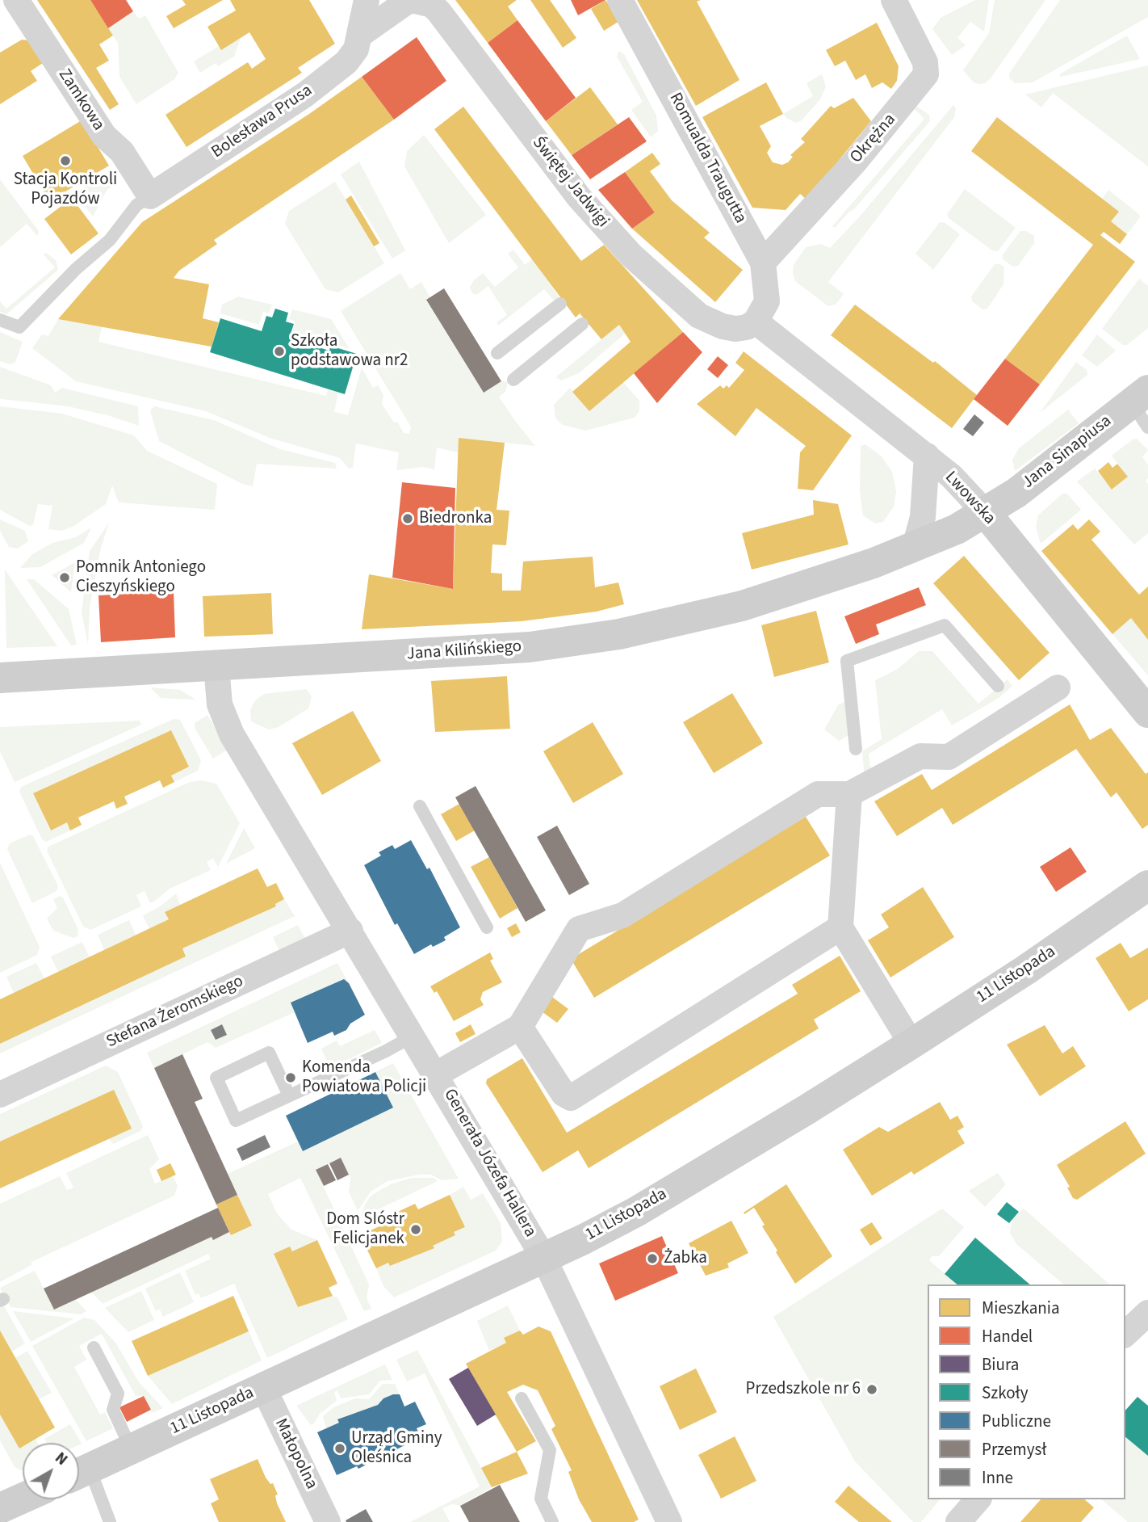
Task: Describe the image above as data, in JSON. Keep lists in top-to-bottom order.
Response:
{
  "streets": {
    "street": [
      "Zamkowa",
      "Bolesława Prusa",
      "Okrężna",
      "Romualda Traugutta",
      "Świętej Jadwigi",
      "Jana Sinapiusa",
      "Lwowska",
      "Jana Kilińskiego",
      "11 Listopada",
      "Stefana Żeromskiego",
      "Generała Józefa Hallera",
      "Małopolna"
    ]
  },
  "crossings": [
    ["Zamkowa", "Bolesława Prusa"],
    ["Okrężna", "Romualda Traugutta"],
    ["Romualda Traugutta", "Świętej Jadwigi"],
    ["Romualda Traugutta", "Lwowska"],
    ["Świętej Jadwigi", "Lwowska"],
    ["Jana Sinapiusa", "Lwowska"],
    ["Jana Sinapiusa", "Jana Kilińskiego"],
    ["Lwowska", "Jana Kilińskiego"],
    ["Jana Kilińskiego", "Generała Józefa Hallera"],
    ["11 Listopada", "Generała Józefa Hallera"],
    ["11 Listopada", "Małopolna"],
    ["Stefana Żeromskiego", "Generała Józefa Hallera"]
  ],
  "places": [
    "Stacja Kontroli Pojazdów",
    "Szkoła podstawowa nr2",
    "Biedronka",
    "Pomnik Antoniego Cieszyńskiego",
    "Komenda Powiatowa Policji",
    "Dom SIóstr Felicjanek",
    "Żabka",
    "Przedszkole nr 6",
    "Urząd Gminy Oleśnica"
  ],
  "legend": [
    "Mieszkania",
    "Handel",
    "Biura",
    "Szkoły",
    "Publiczne",
    "Przemysł",
    "Inne"
  ],
  "north": "top right"
}
